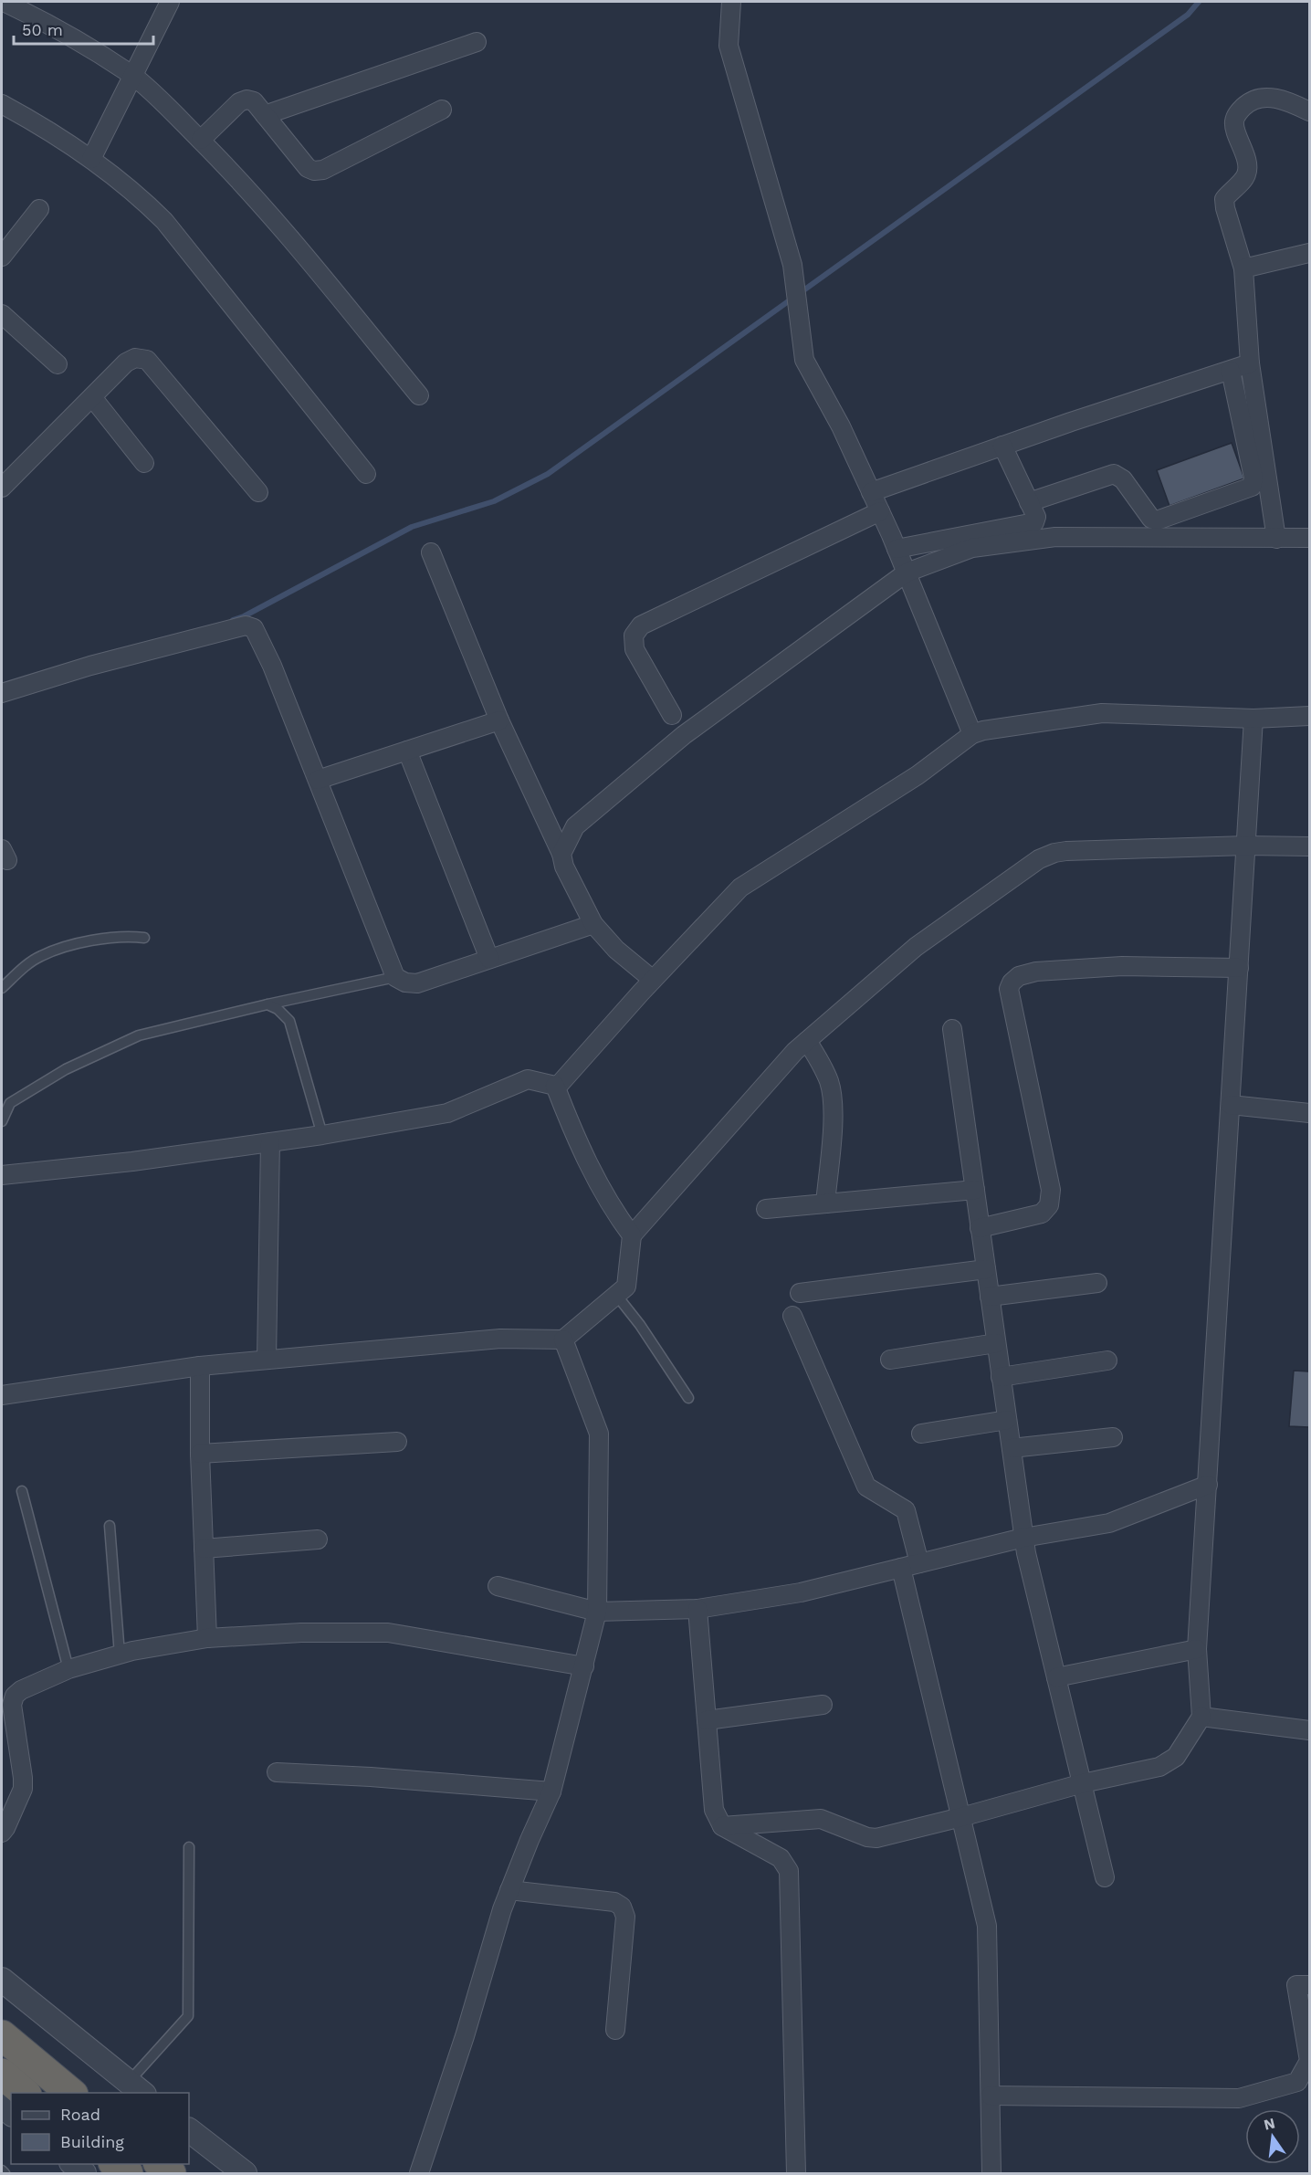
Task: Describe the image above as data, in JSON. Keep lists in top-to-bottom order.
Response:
{
  "legend": ["Road", "Building"],
  "scale_bar": "50 m",
  "north": "top"
}
